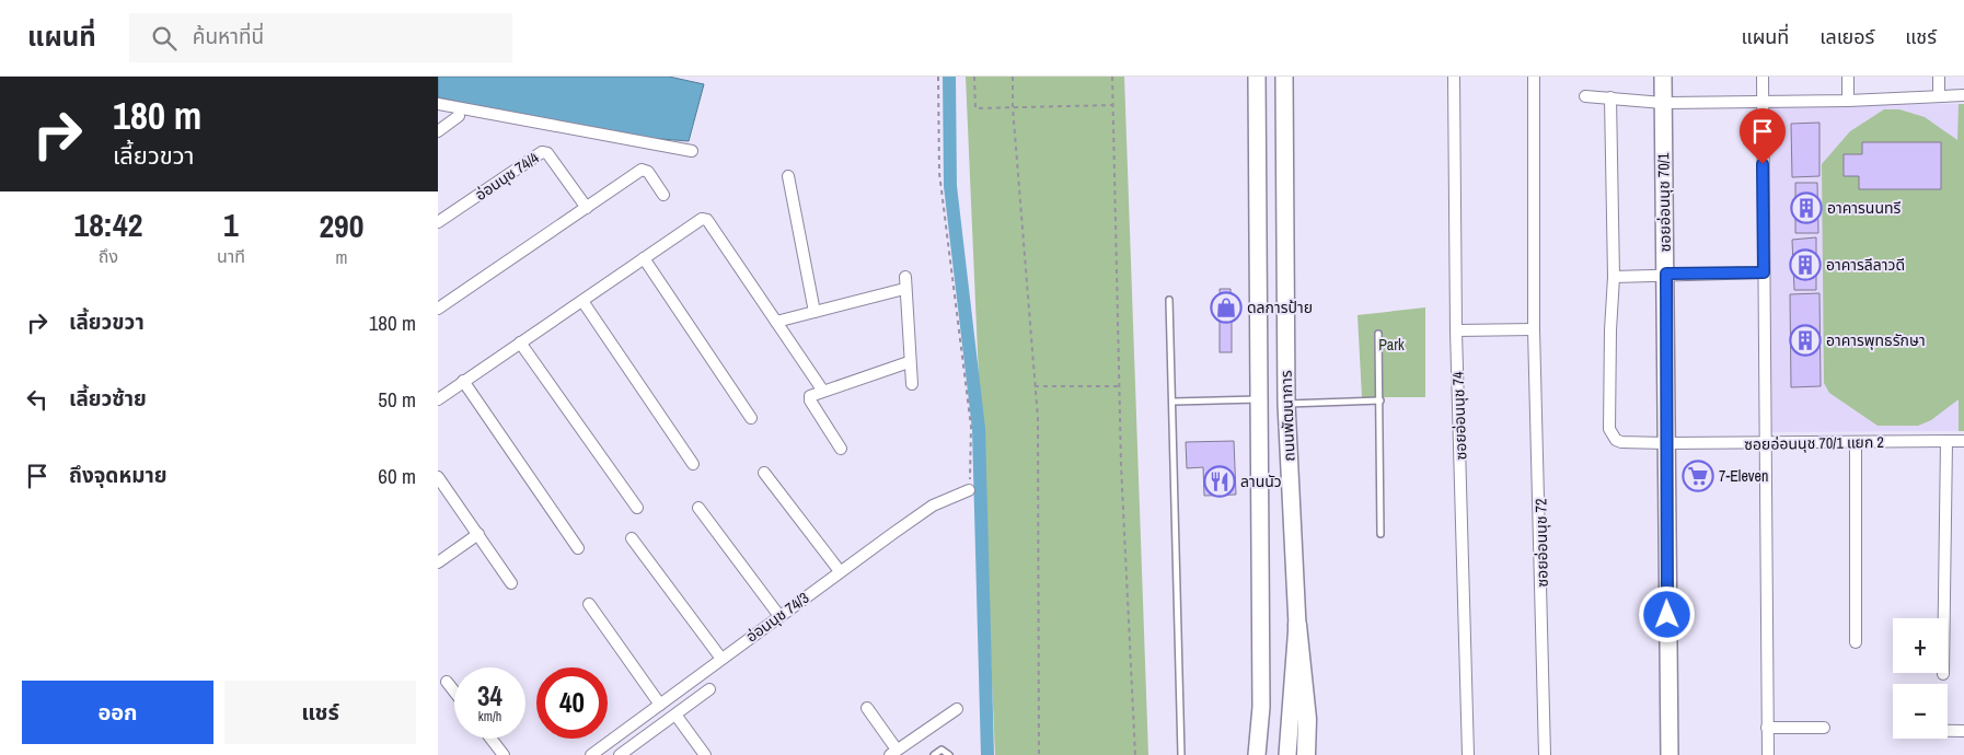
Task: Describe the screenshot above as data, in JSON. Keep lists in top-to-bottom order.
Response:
{
  "streets": {
    "main road": ["ซอยอ่อนนุช 70/1", "ถนนพัฒนาการ"],
    "street": [
      "อ่อนนุช 74/4",
      "ซอยอ่อนนุช 74",
      "ซอยอ่อนนุช 70/1 แยก 2",
      "ซอยอ่อนนุช 72",
      "อ่อนนุช 74/3"
    ]
  },
  "crossings": [
    ["ซอยอ่อนนุช 70/1", "ซอยอ่อนนุช 70/1 แยก 2"]
  ],
  "parks": ["Park"],
  "places": {
    "building": ["อาคารนนทรี", "อาคารลีลาวดี", "อาคารพุทธรักษา"],
    "shop": ["ดลการป้าย"],
    "supermarket": ["7-Eleven"],
    "restaurant": ["ลานนัว"]
  },
  "page": {
    "header": "แผนที่",
    "search": "ค้นหาที่นี่",
    "nav": ["แผนที่", "เลเยอร์", "แชร์"],
    "turn": ["180 m", "เลี้ยวขวา"],
    "eta": [
      "18:42",
      "ถึง",
      "1",
      "นาที",
      "290",
      "m"
    ],
    "list": [
      {
        "name": "เลี้ยวขวา",
        "value": "180 m"
      },
      {
        "name": "เลี้ยวซ้าย",
        "value": "50 m"
      },
      {
        "name": "ถึงจุดหมาย",
        "value": "60 m"
      }
    ],
    "map_buttons": ["+", "−"],
    "speed": "34 km/h",
    "limit": "40",
    "buttons": ["ออก", "แชร์"]
  }
}
